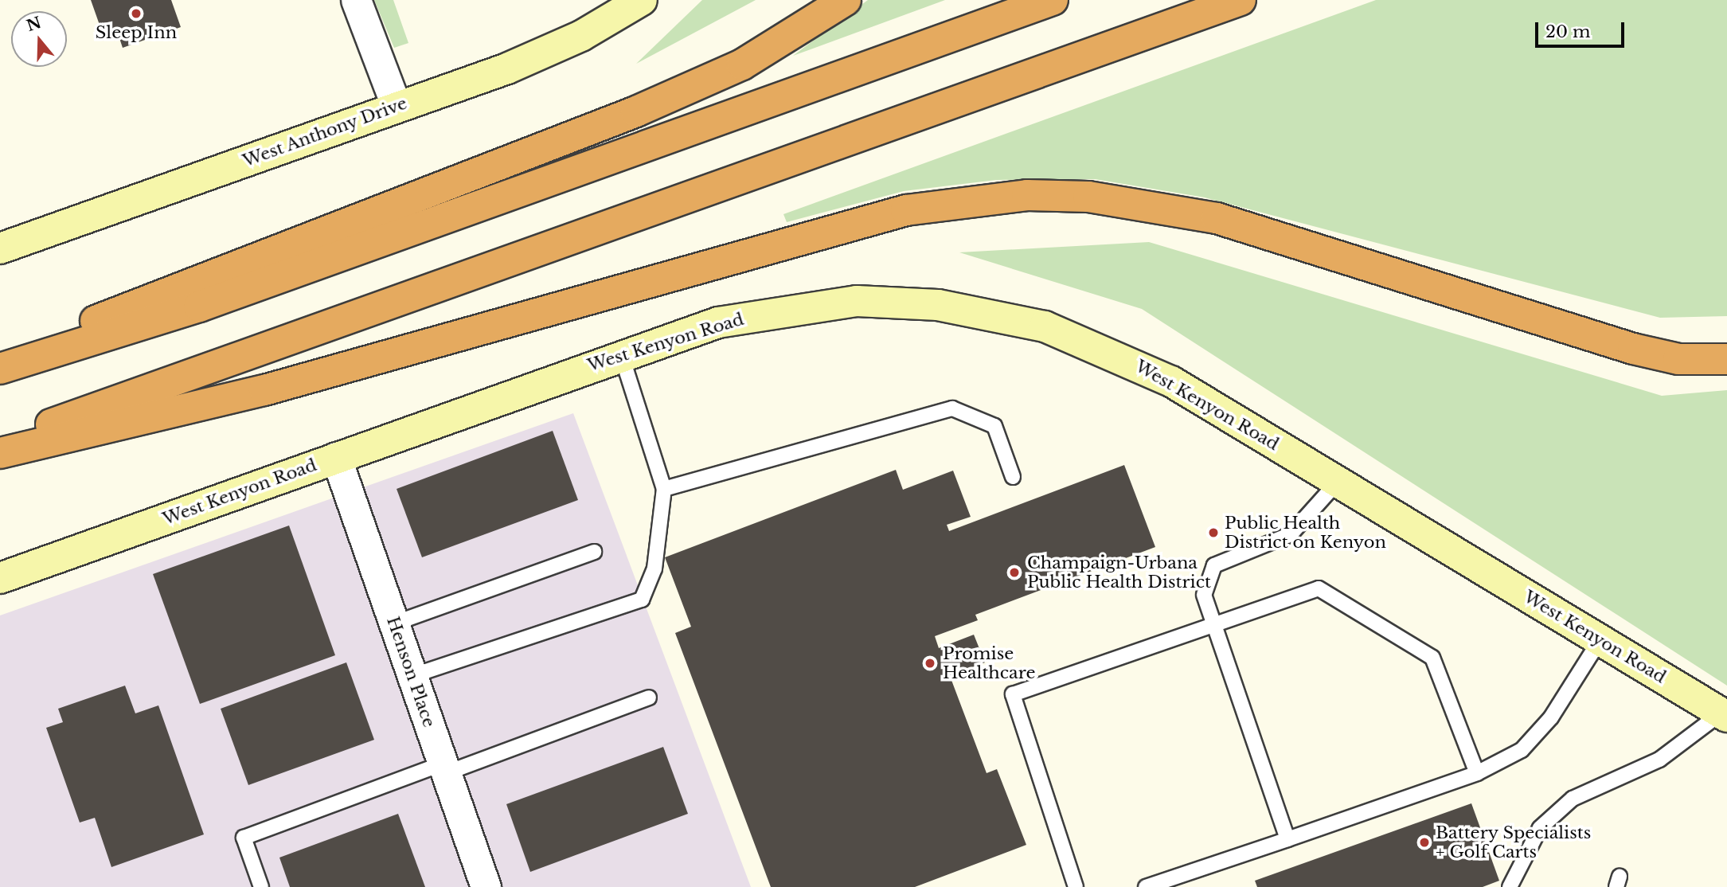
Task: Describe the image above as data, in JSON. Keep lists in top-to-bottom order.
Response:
{
  "streets": {
    "street": ["West Anthony Drive", "West Kenyon Road", "Henson Place"]
  },
  "crossings": [
    ["West Kenyon Road", "Henson Place"]
  ],
  "places": [
    "Sleep Inn",
    "Public Health District on Kenyon",
    "Champaign-Urbana Public Health District",
    "Promise Healthcare",
    "Battery Specialists + Golf Carts"
  ],
  "scale_bar": "20 m",
  "north": "top"
}
